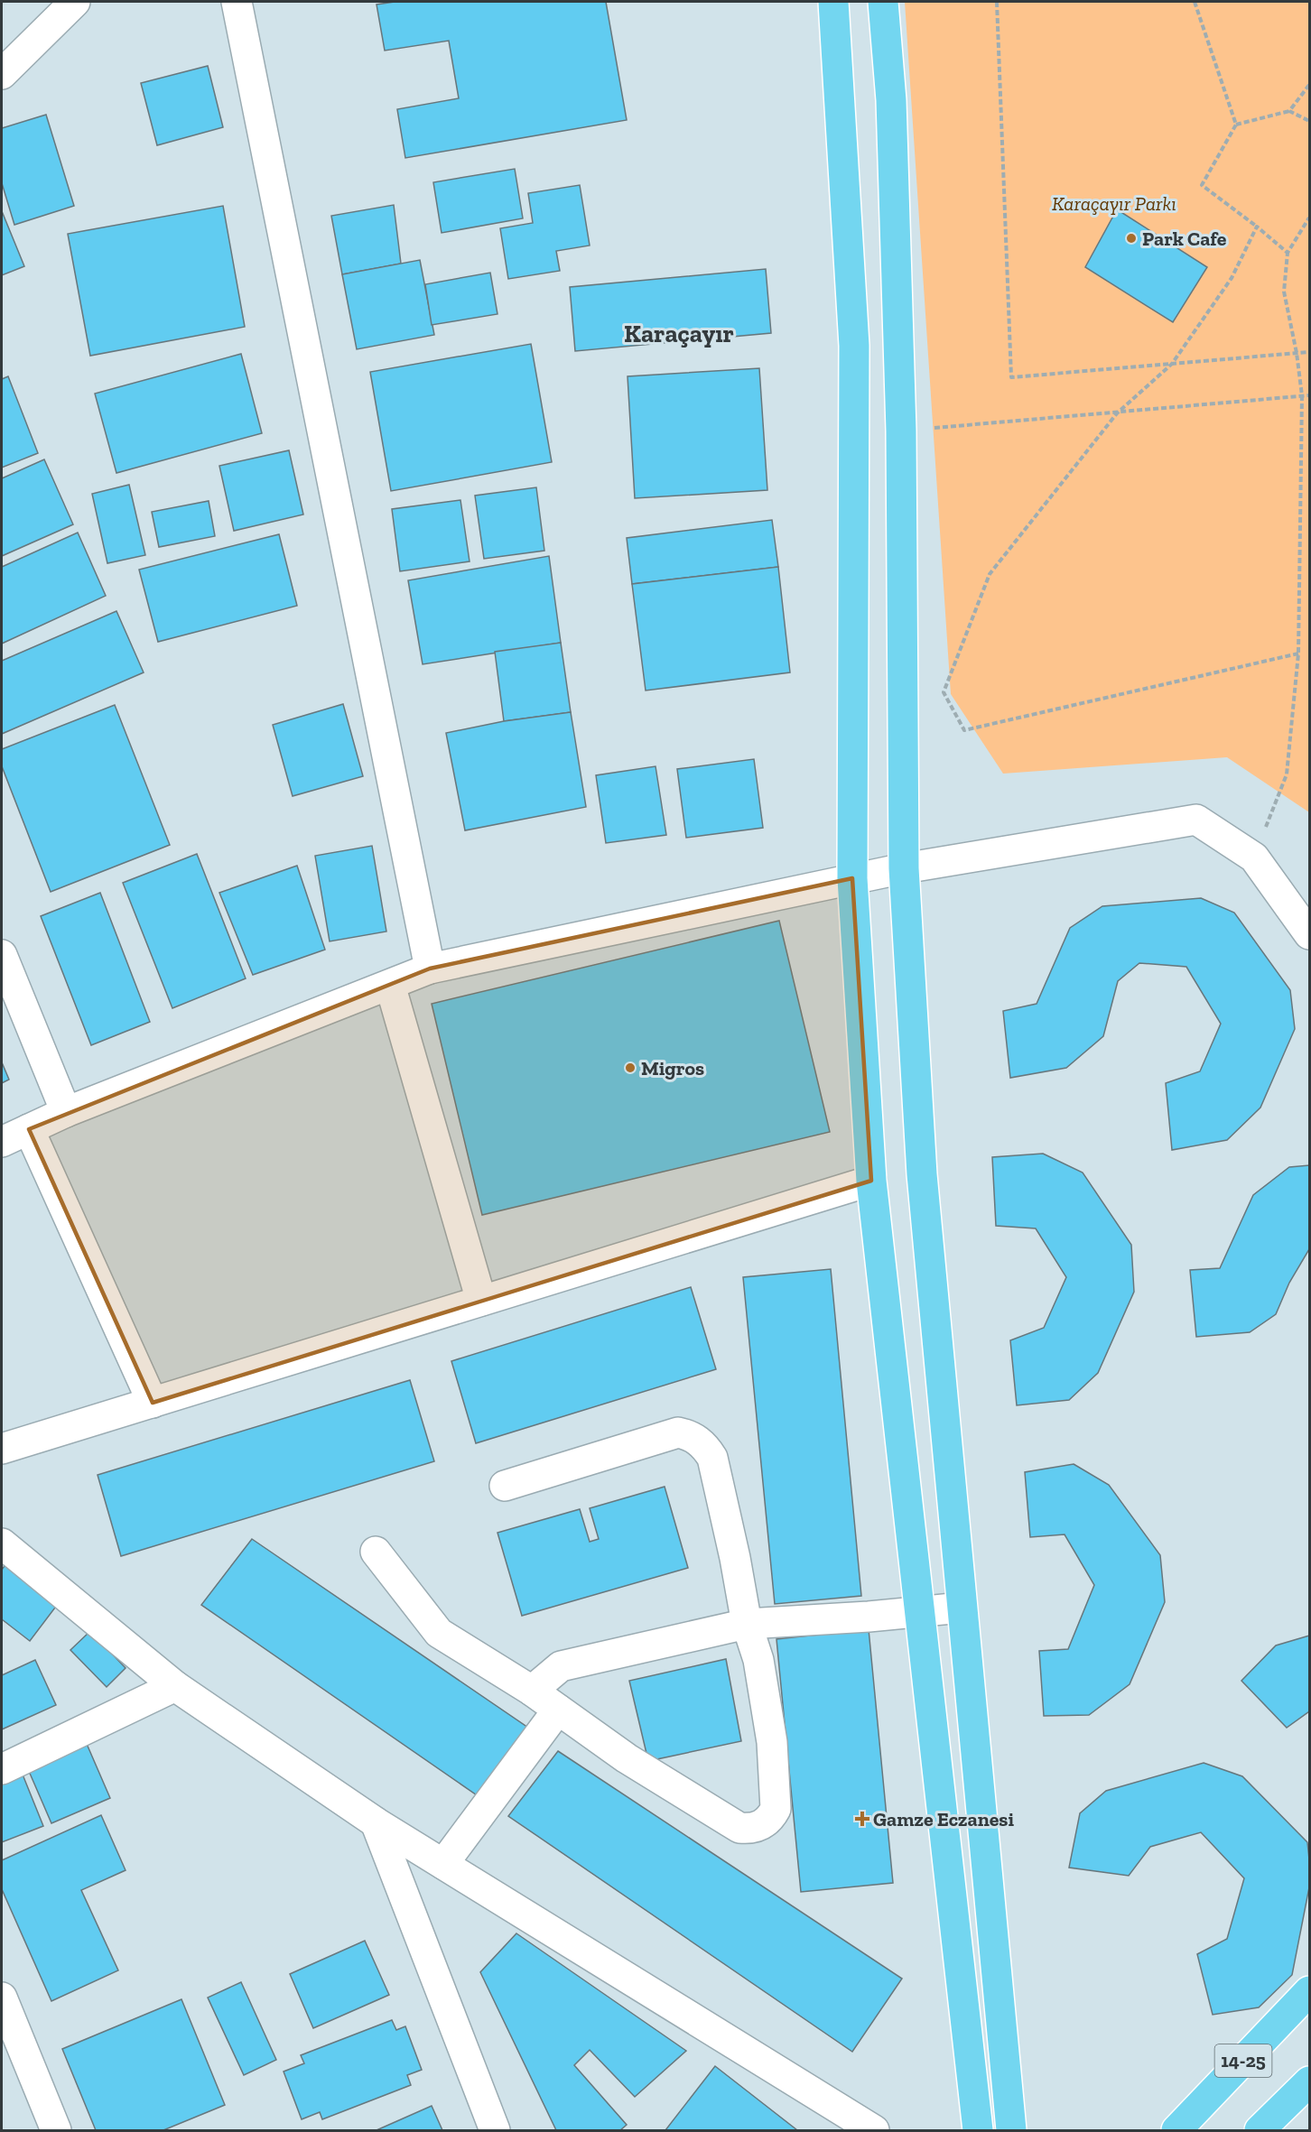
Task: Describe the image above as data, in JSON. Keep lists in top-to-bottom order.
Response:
{
  "streets": {
    "main road": ["14-25"]
  },
  "districts": ["Karaçayır"],
  "parks": ["Karaçayır Parkı"],
  "places": {
    "other": ["Park Cafe", "Migros"],
    "health": ["Gamze Eczanesi"]
  }
}
